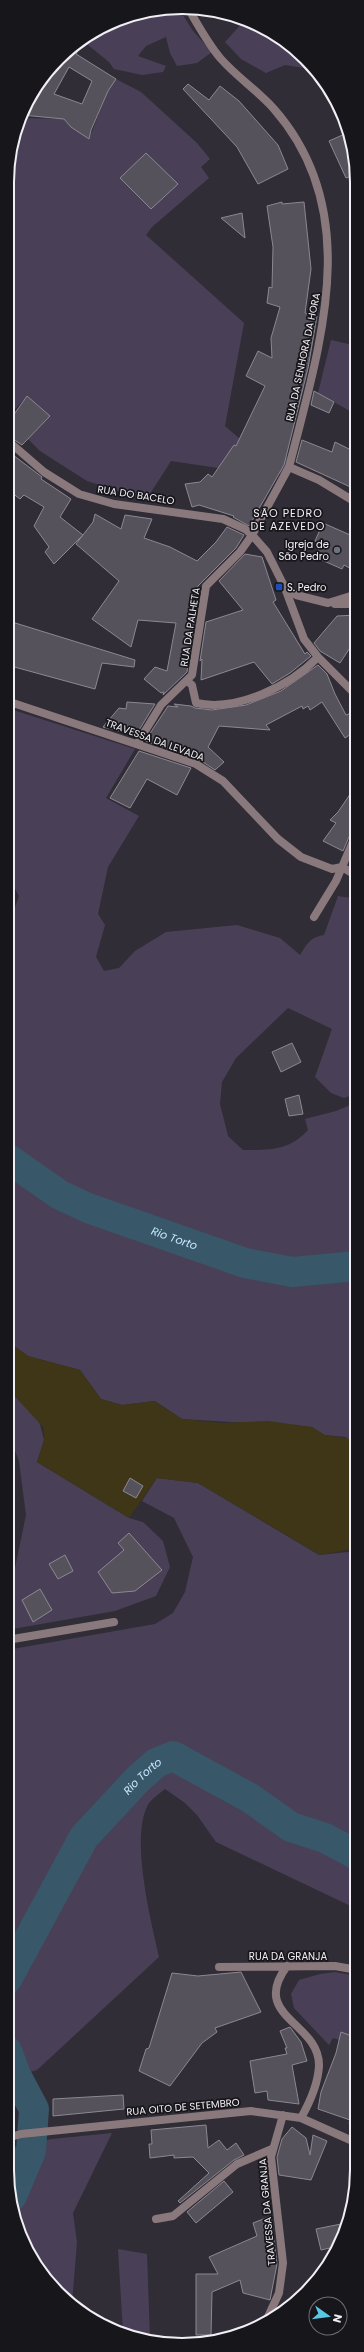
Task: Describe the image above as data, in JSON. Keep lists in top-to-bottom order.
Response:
{
  "streets": {
    "street": [
      "RUA DA SENHORA DA HORA",
      "RUA DO BACELO",
      "RUA DA PALHETA",
      "TRAVESSA DA LEVADA",
      "RUA DA GRANJA",
      "RUA OITO DE SETEMBRO",
      "TRAVESSA DA GRANJA"
    ]
  },
  "crossings": [
    ["RUA DA SENHORA DA HORA", "RUA DO BACELO"],
    ["RUA DA SENHORA DA HORA", "RUA DA PALHETA"],
    ["RUA DO BACELO", "RUA DA PALHETA"],
    ["RUA DA PALHETA", "TRAVESSA DA LEVADA"],
    ["RUA OITO DE SETEMBRO", "TRAVESSA DA GRANJA"]
  ],
  "districts": ["SÃO PEDRO DE AZEVEDO"],
  "water": ["Rio Torto"],
  "places": {
    "other": ["Igreja de São Pedro"],
    "transit": ["S. Pedro"]
  },
  "north": "right"
}
